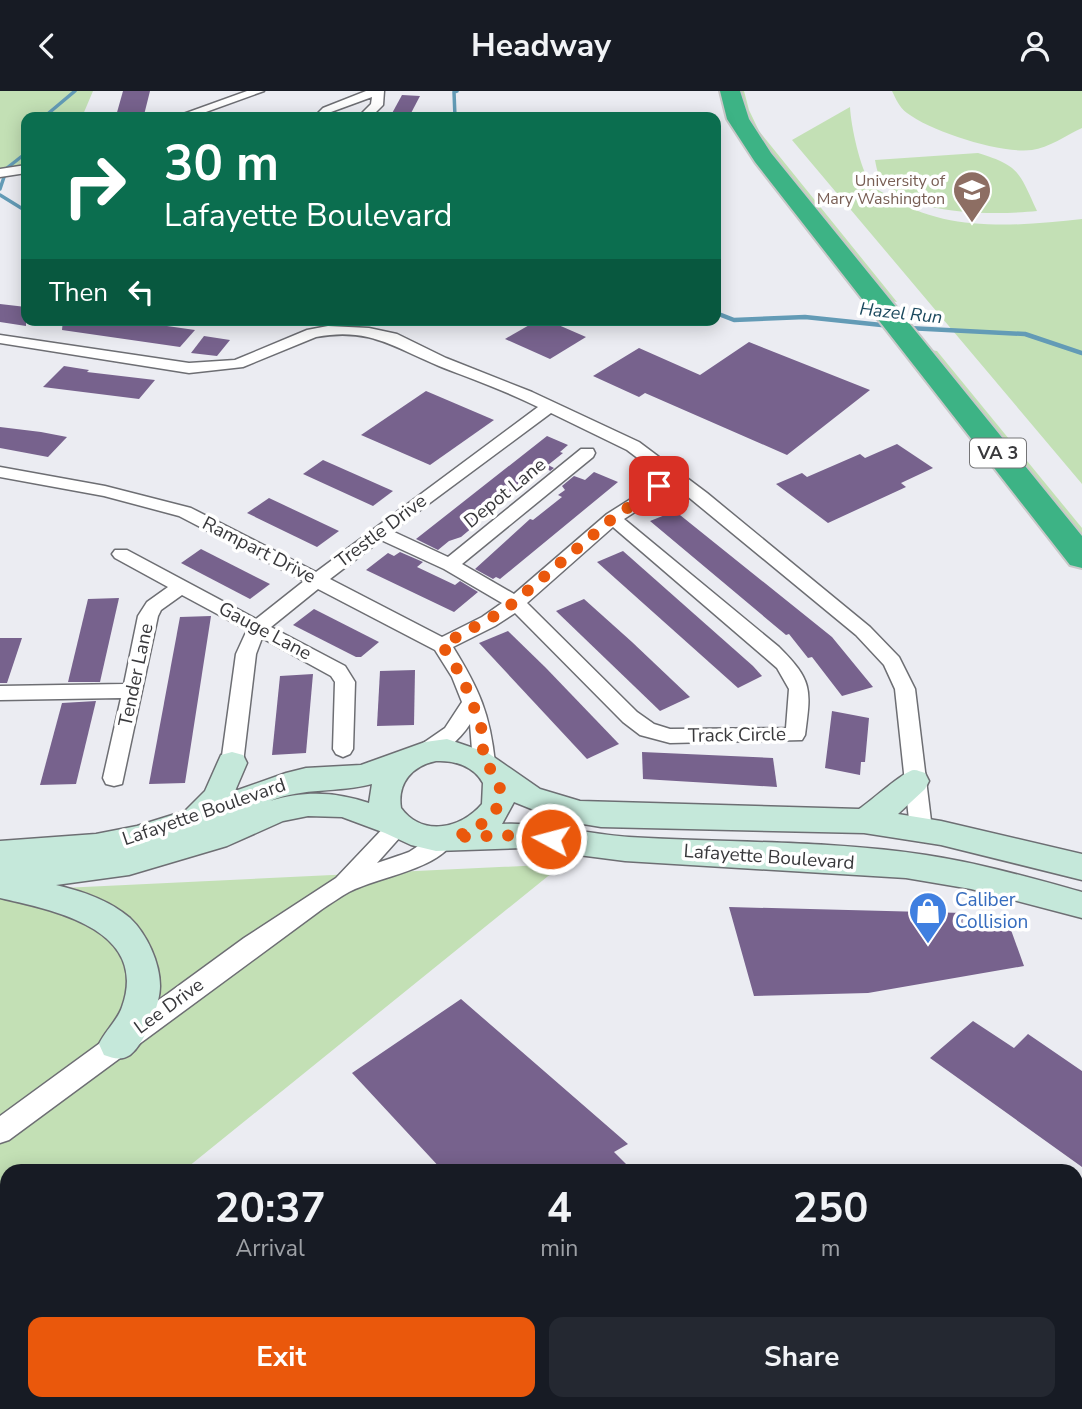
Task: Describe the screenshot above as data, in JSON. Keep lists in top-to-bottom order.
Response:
{
  "streets": {
    "highway": ["VA 3"],
    "main road": ["Lafayette Boulevard"],
    "street": [
      "Depot Lane",
      "Trestle Drive",
      "Rampart Drive",
      "Gauge Lane",
      "Tender Lane",
      "Track Circle",
      "Lee Drive"
    ]
  },
  "crossings": [
    ["Trestle Drive", "Rampart Drive"],
    ["Trestle Drive", "Gauge Lane"],
    ["Trestle Drive", "Lafayette Boulevard"],
    ["Rampart Drive", "Gauge Lane"],
    ["Rampart Drive", "Lafayette Boulevard"],
    ["Gauge Lane", "Tender Lane"],
    ["Gauge Lane", "Lafayette Boulevard"]
  ],
  "water": ["Hazel Run"],
  "places": {
    "school or university": ["University of Mary Washington"],
    "shop": ["Caliber Collision"]
  },
  "page": {
    "header": "Headway",
    "turn": ["30 m", "Lafayette Boulevard"],
    "then": "Then",
    "eta": [
      "20:37",
      "Arrival",
      "4",
      "min",
      "250",
      "m"
    ],
    "buttons": ["Exit", "Share"]
  }
}
